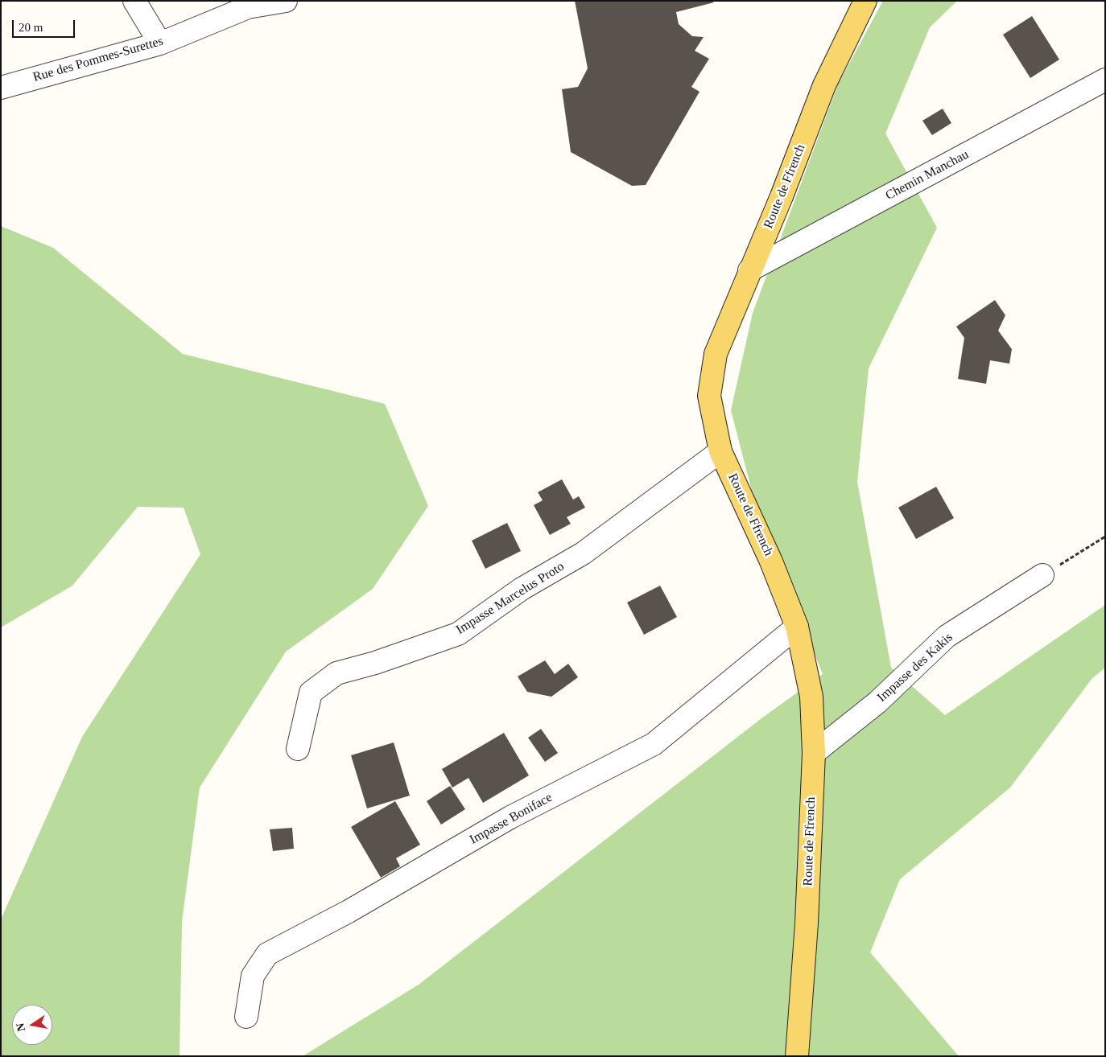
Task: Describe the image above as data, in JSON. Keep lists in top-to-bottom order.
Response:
{
  "streets": {
    "main road": ["Route de Ffrench"],
    "street": [
      "Rue des Pommes-Surettes",
      "Chemin Manchau",
      "Impasse Marcelus Proto",
      "Impasse des Kakis",
      "Impasse Boniface"
    ]
  },
  "crossings": [
    ["Chemin Manchau", "Route de Ffrench"],
    ["Route de Ffrench", "Impasse Marcelus Proto"],
    ["Route de Ffrench", "Impasse des Kakis"],
    ["Route de Ffrench", "Impasse Boniface"]
  ],
  "scale_bar": "20 m",
  "north": "left"
}
